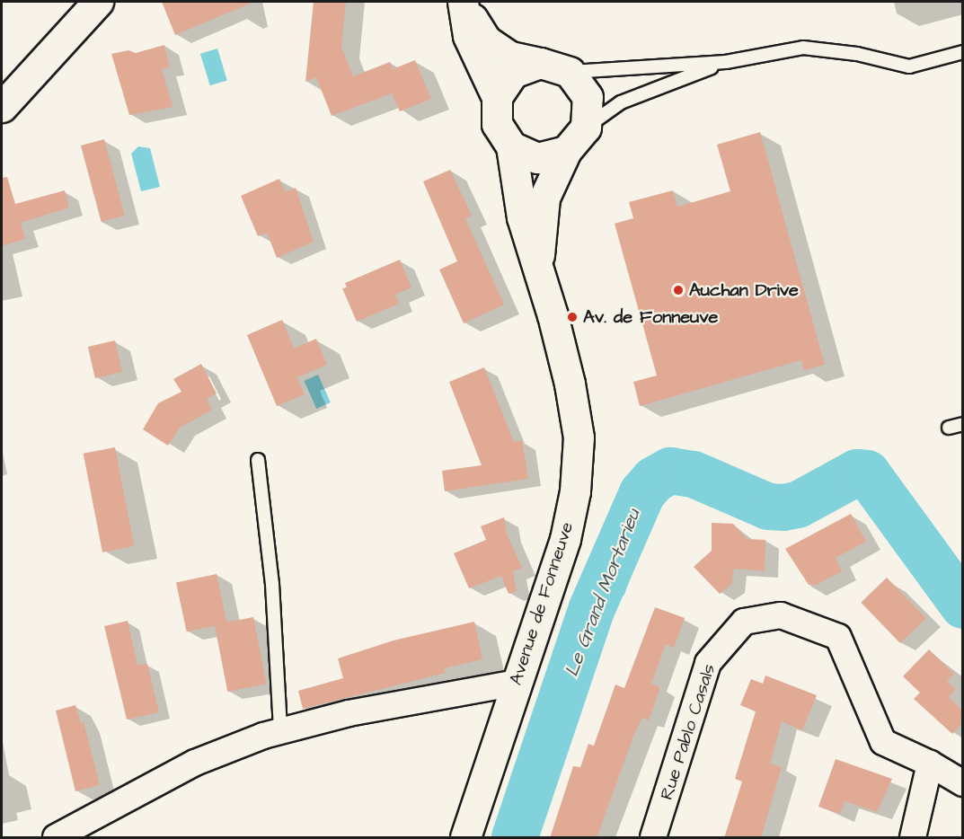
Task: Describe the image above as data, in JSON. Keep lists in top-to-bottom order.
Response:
{
  "streets": {
    "street": ["Avenue de Fonneuve", "Rue Pablo Casals"]
  },
  "water": ["Le Grand Mortarieu"],
  "places": ["Auchan Drive", "Av. de Fonneuve"]
}
